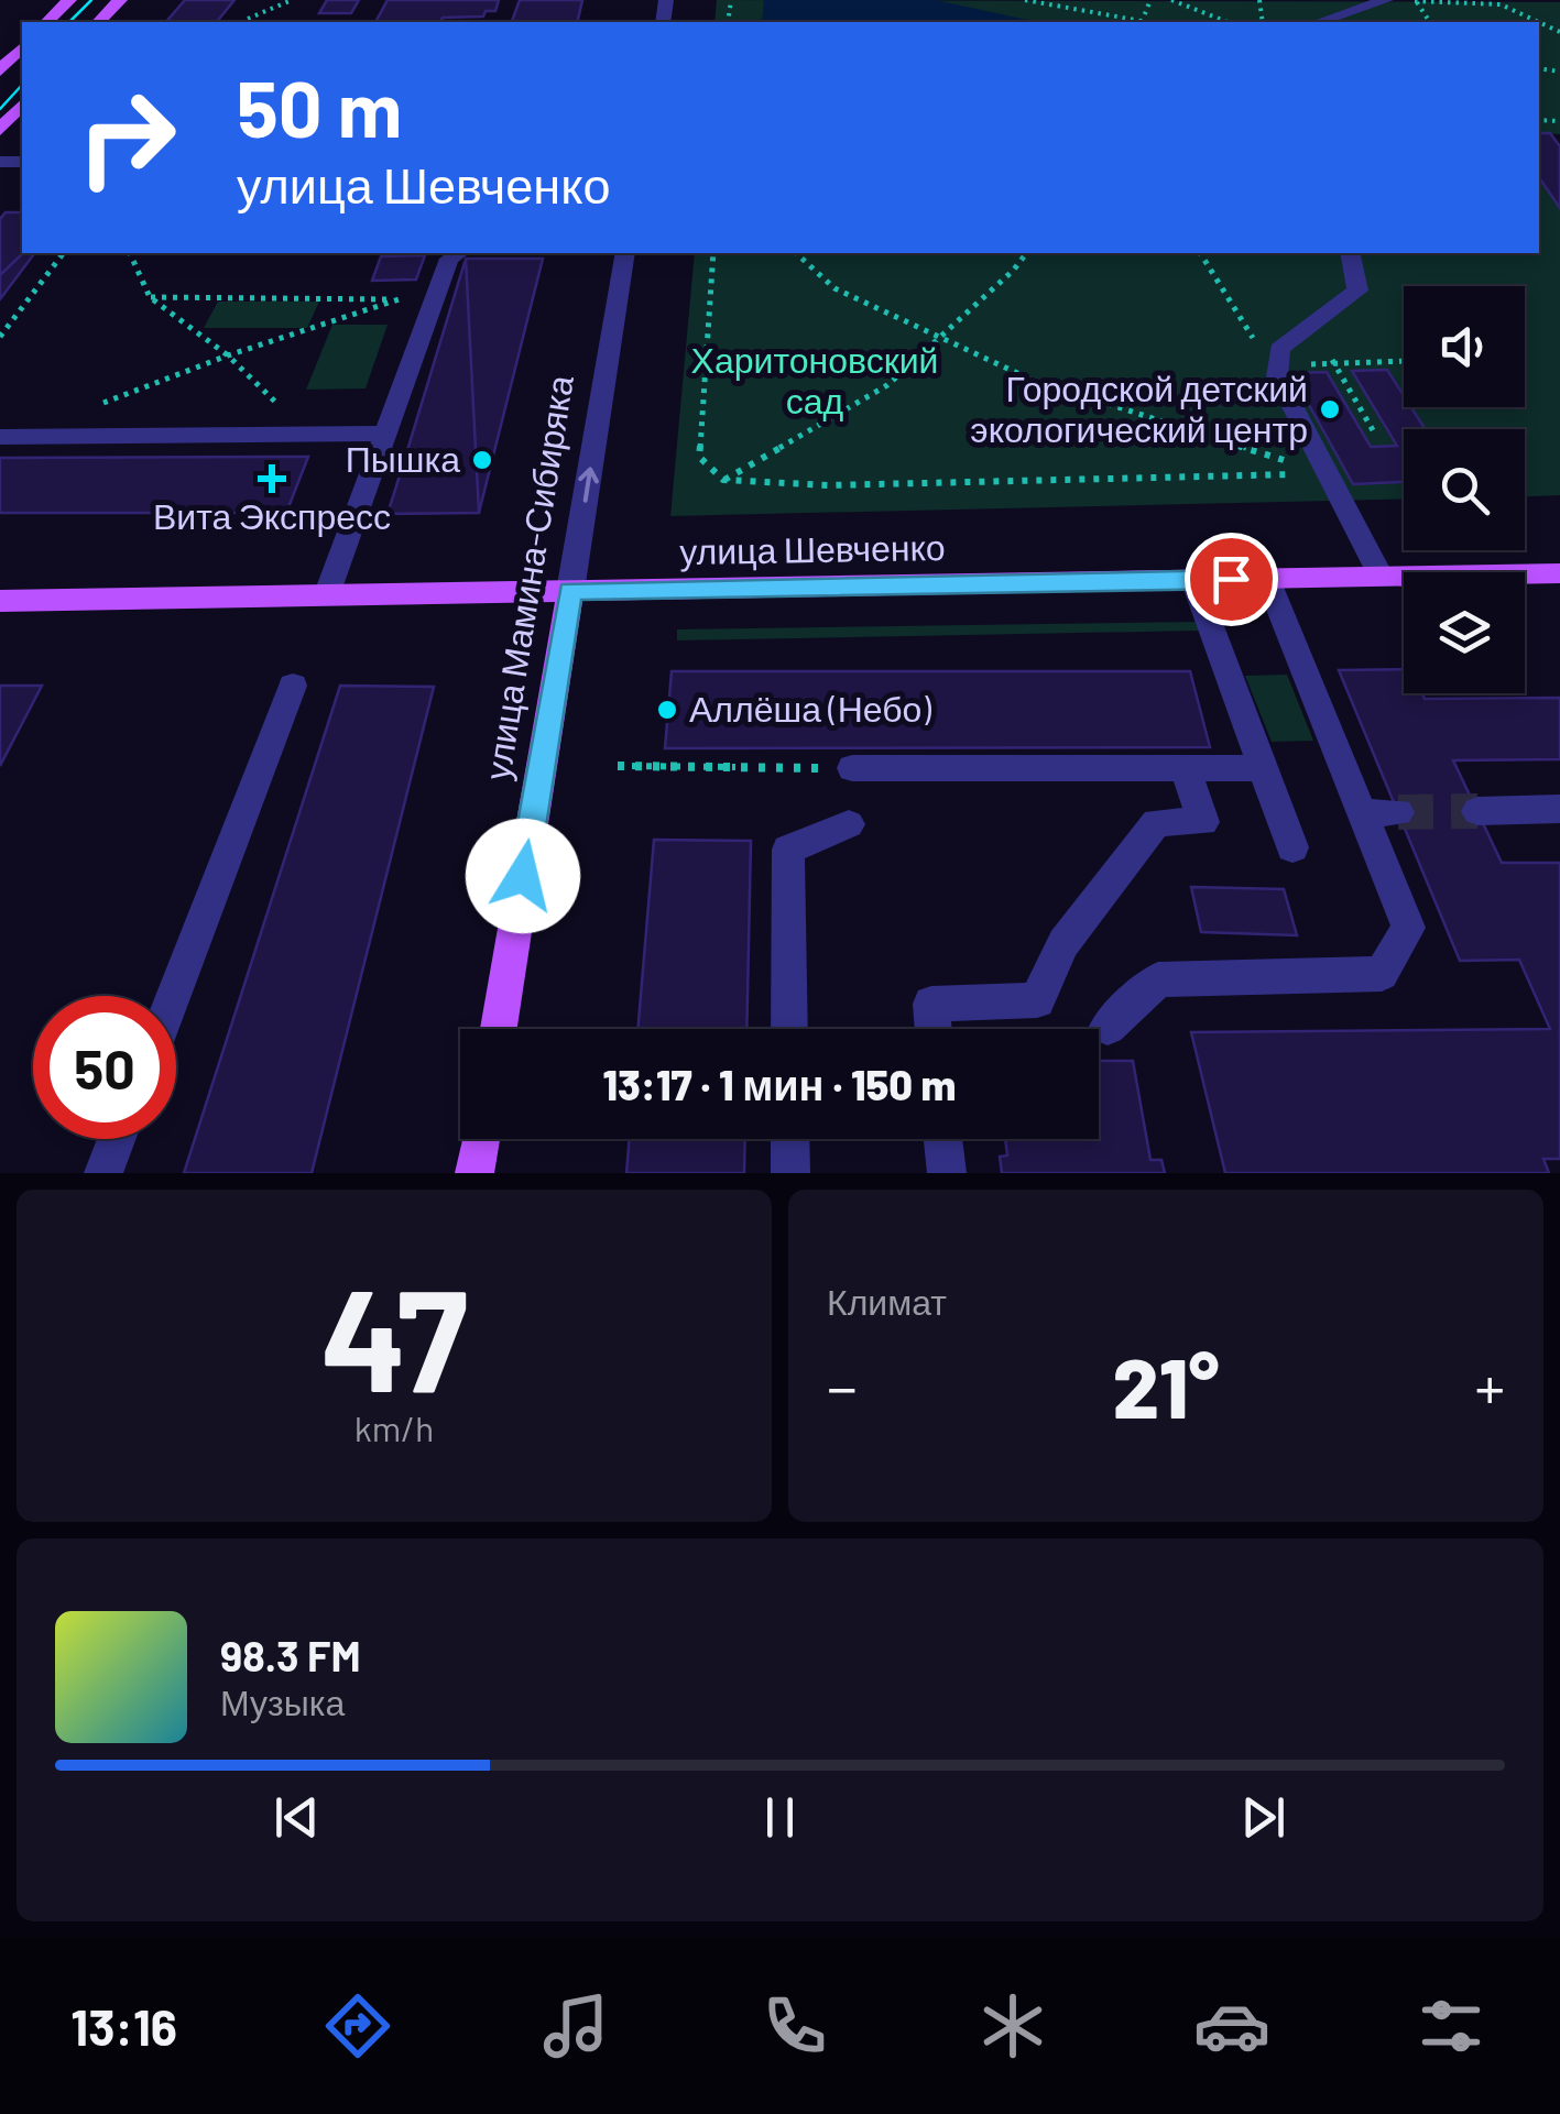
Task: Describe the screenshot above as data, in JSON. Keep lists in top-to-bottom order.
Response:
{
  "streets": {
    "main road": ["улица Шевченко", "улица Мамина-Сибиряка"]
  },
  "crossings": [
    ["улица Шевченко", "улица Мамина-Сибиряка"]
  ],
  "parks": ["Харитоновский сад"],
  "places": {
    "other": ["Городской детский экологический центр", "Пышка", "Аллёша (Небо)"],
    "health": ["Вита Экспресс"]
  },
  "page": {
    "turn": ["50 m", "улица Шевченко"],
    "limit": "50",
    "trip": "13:17 · 1 мин · 150 m",
    "tile": [
      ["47", "km/h"],
      "Климат"
    ],
    "heat": ["−", "21°", "+"],
    "song": ["98.3 FM", "Музыка"],
    "tabs": "13:16"
  }
}
